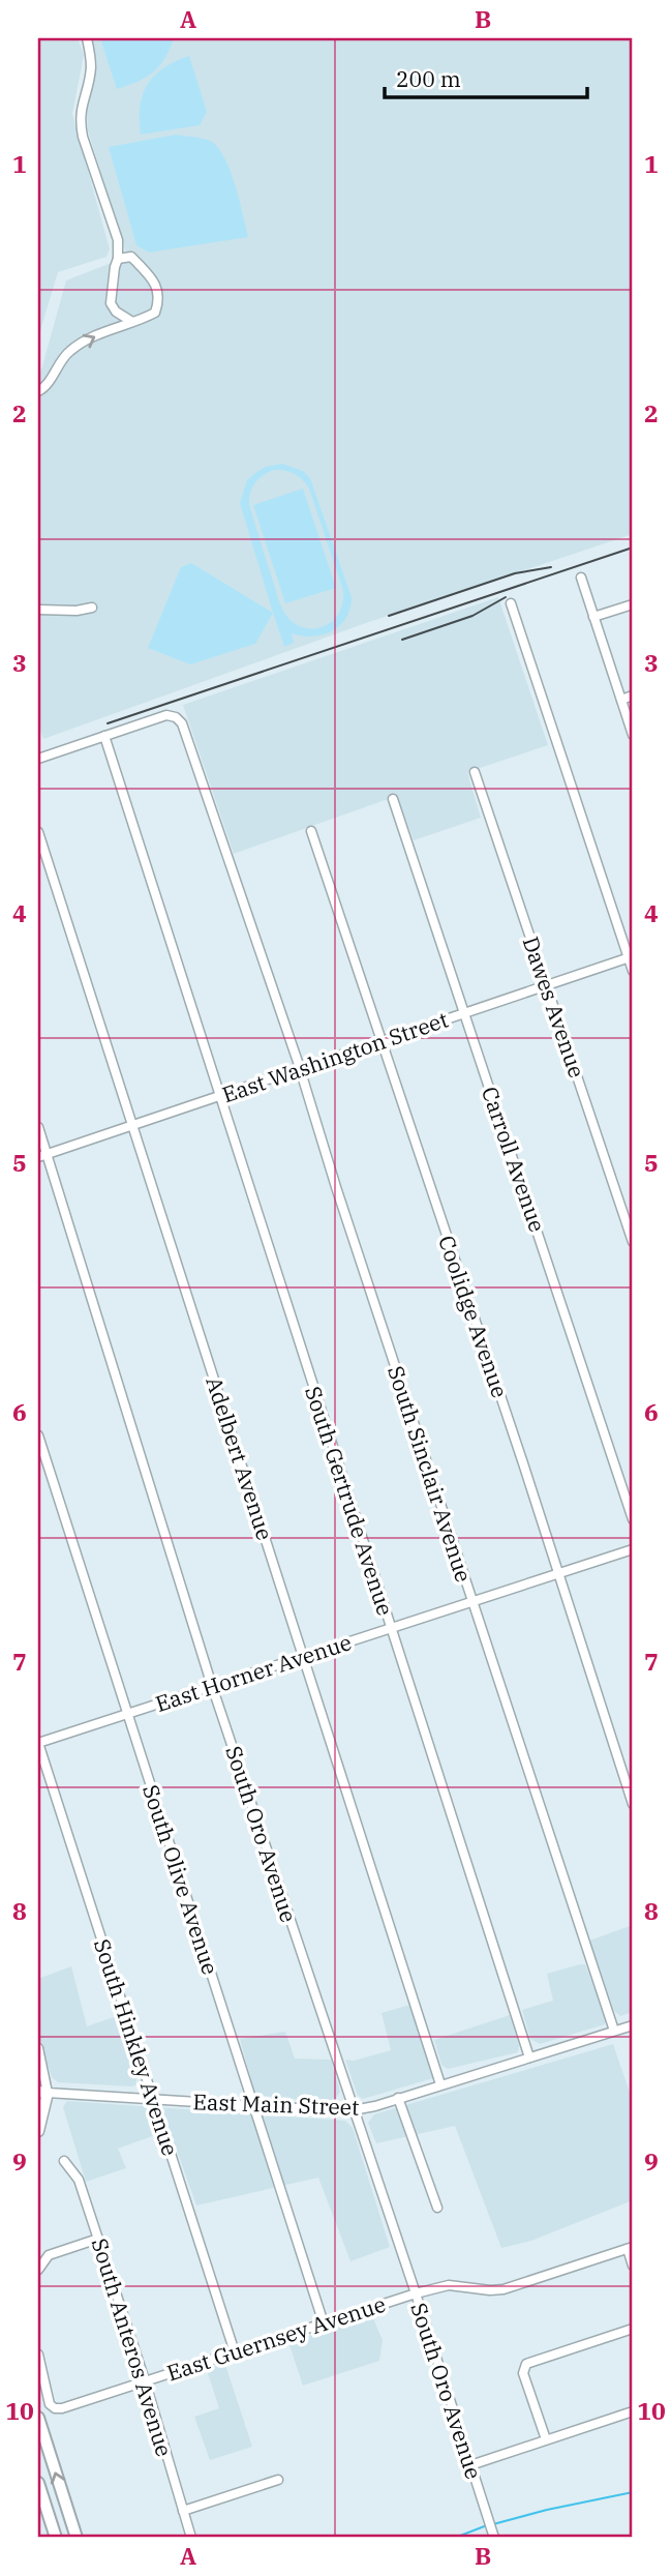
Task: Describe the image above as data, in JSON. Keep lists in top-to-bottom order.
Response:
{
  "streets": {
    "street": [
      "Dawes Avenue",
      "East Washington Street",
      "Carroll Avenue",
      "Coolidge Avenue",
      "Adelbert Avenue",
      "South Sinclair Avenue",
      "South Gertrude Avenue",
      "East Horner Avenue",
      "South Oro Avenue",
      "South Olive Avenue",
      "South Hinkley Avenue",
      "East Main Street",
      "East Guernsey Avenue",
      "South Anteros Avenue"
    ]
  },
  "crossings": [
    ["Dawes Avenue", "East Washington Street"],
    ["East Washington Street", "Carroll Avenue"],
    ["East Washington Street", "Coolidge Avenue"],
    ["East Washington Street", "Adelbert Avenue"],
    ["East Washington Street", "South Sinclair Avenue"],
    ["East Washington Street", "South Gertrude Avenue"],
    ["East Washington Street", "South Oro Avenue"],
    ["Coolidge Avenue", "East Horner Avenue"],
    ["Adelbert Avenue", "East Horner Avenue"],
    ["Adelbert Avenue", "East Main Street"],
    ["South Sinclair Avenue", "South Gertrude Avenue"],
    ["South Sinclair Avenue", "East Horner Avenue"],
    ["South Sinclair Avenue", "East Main Street"],
    ["South Gertrude Avenue", "East Horner Avenue"],
    ["South Gertrude Avenue", "East Main Street"],
    ["East Horner Avenue", "South Oro Avenue"],
    ["East Horner Avenue", "South Olive Avenue"],
    ["East Horner Avenue", "South Hinkley Avenue"],
    ["South Oro Avenue", "East Main Street"],
    ["South Oro Avenue", "East Guernsey Avenue"],
    ["South Olive Avenue", "East Main Street"],
    ["South Olive Avenue", "East Guernsey Avenue"],
    ["South Hinkley Avenue", "East Main Street"],
    ["South Hinkley Avenue", "East Guernsey Avenue"],
    ["East Guernsey Avenue", "South Anteros Avenue"]
  ],
  "scale_bar": "200 m",
  "grid": {
    "columns": ["A", "B"],
    "rows": [
      "1",
      "2",
      "3",
      "4",
      "5",
      "6",
      "7",
      "8",
      "9",
      "10"
    ]
  }
}
